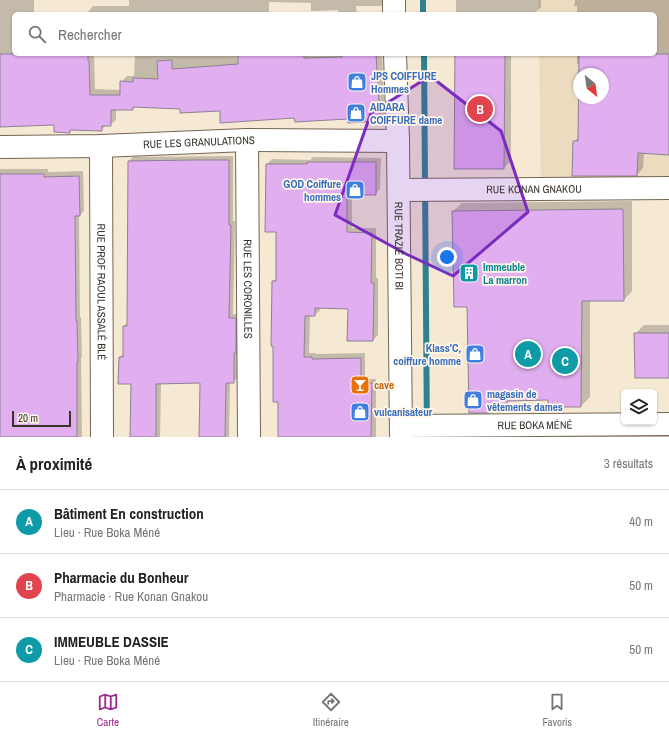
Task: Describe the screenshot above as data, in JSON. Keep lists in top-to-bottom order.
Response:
{
  "streets": {
    "street": [
      "RUE LES GRANULATIONS",
      "RUE KONAN GNAKOU",
      "RUE TRAZIÉ BOTI BI",
      "RUE LES CORONILLES",
      "RUE PROF RAOUL ASSALÉ BLÉ",
      "RUE BOKA MÉNÉ"
    ]
  },
  "crossings": [
    ["RUE LES GRANULATIONS", "RUE TRAZIÉ BOTI BI"],
    ["RUE LES GRANULATIONS", "RUE LES CORONILLES"],
    ["RUE LES GRANULATIONS", "RUE PROF RAOUL ASSALÉ BLÉ"],
    ["RUE KONAN GNAKOU", "RUE TRAZIÉ BOTI BI"],
    ["RUE TRAZIÉ BOTI BI", "RUE BOKA MÉNÉ"]
  ],
  "places": {
    "shop": [
      "JPS COIFFURE Hommes",
      "AIDARA COIFFURE dame",
      "GOD Coiffure hommes",
      "Klass'C, coiffure homme",
      "magasin de vêtements dames",
      "vulcanisateur"
    ],
    "building": ["Immeuble La marron"],
    "bar": ["cave"]
  },
  "scale_bar": "20 m",
  "north": "bottom right",
  "page": {
    "search": "Rechercher",
    "pins": ["B", "A", "C"],
    "scale": "20 m",
    "heading": ["À proximité", "3 résultats"],
    "list": [
      {
        "mark": "A",
        "name": "Bâtiment En construction",
        "note": "Lieu · Rue Boka Méné",
        "value": "40 m"
      },
      {
        "mark": "B",
        "name": "Pharmacie du Bonheur",
        "note": "Pharmacie · Rue Konan Gnakou",
        "value": "50 m"
      },
      {
        "mark": "C",
        "name": "IMMEUBLE DASSIE",
        "note": "Lieu · Rue Boka Méné",
        "value": "50 m"
      }
    ],
    "nav": ["Carte", "Itinéraire", "Favoris"]
  }
}
